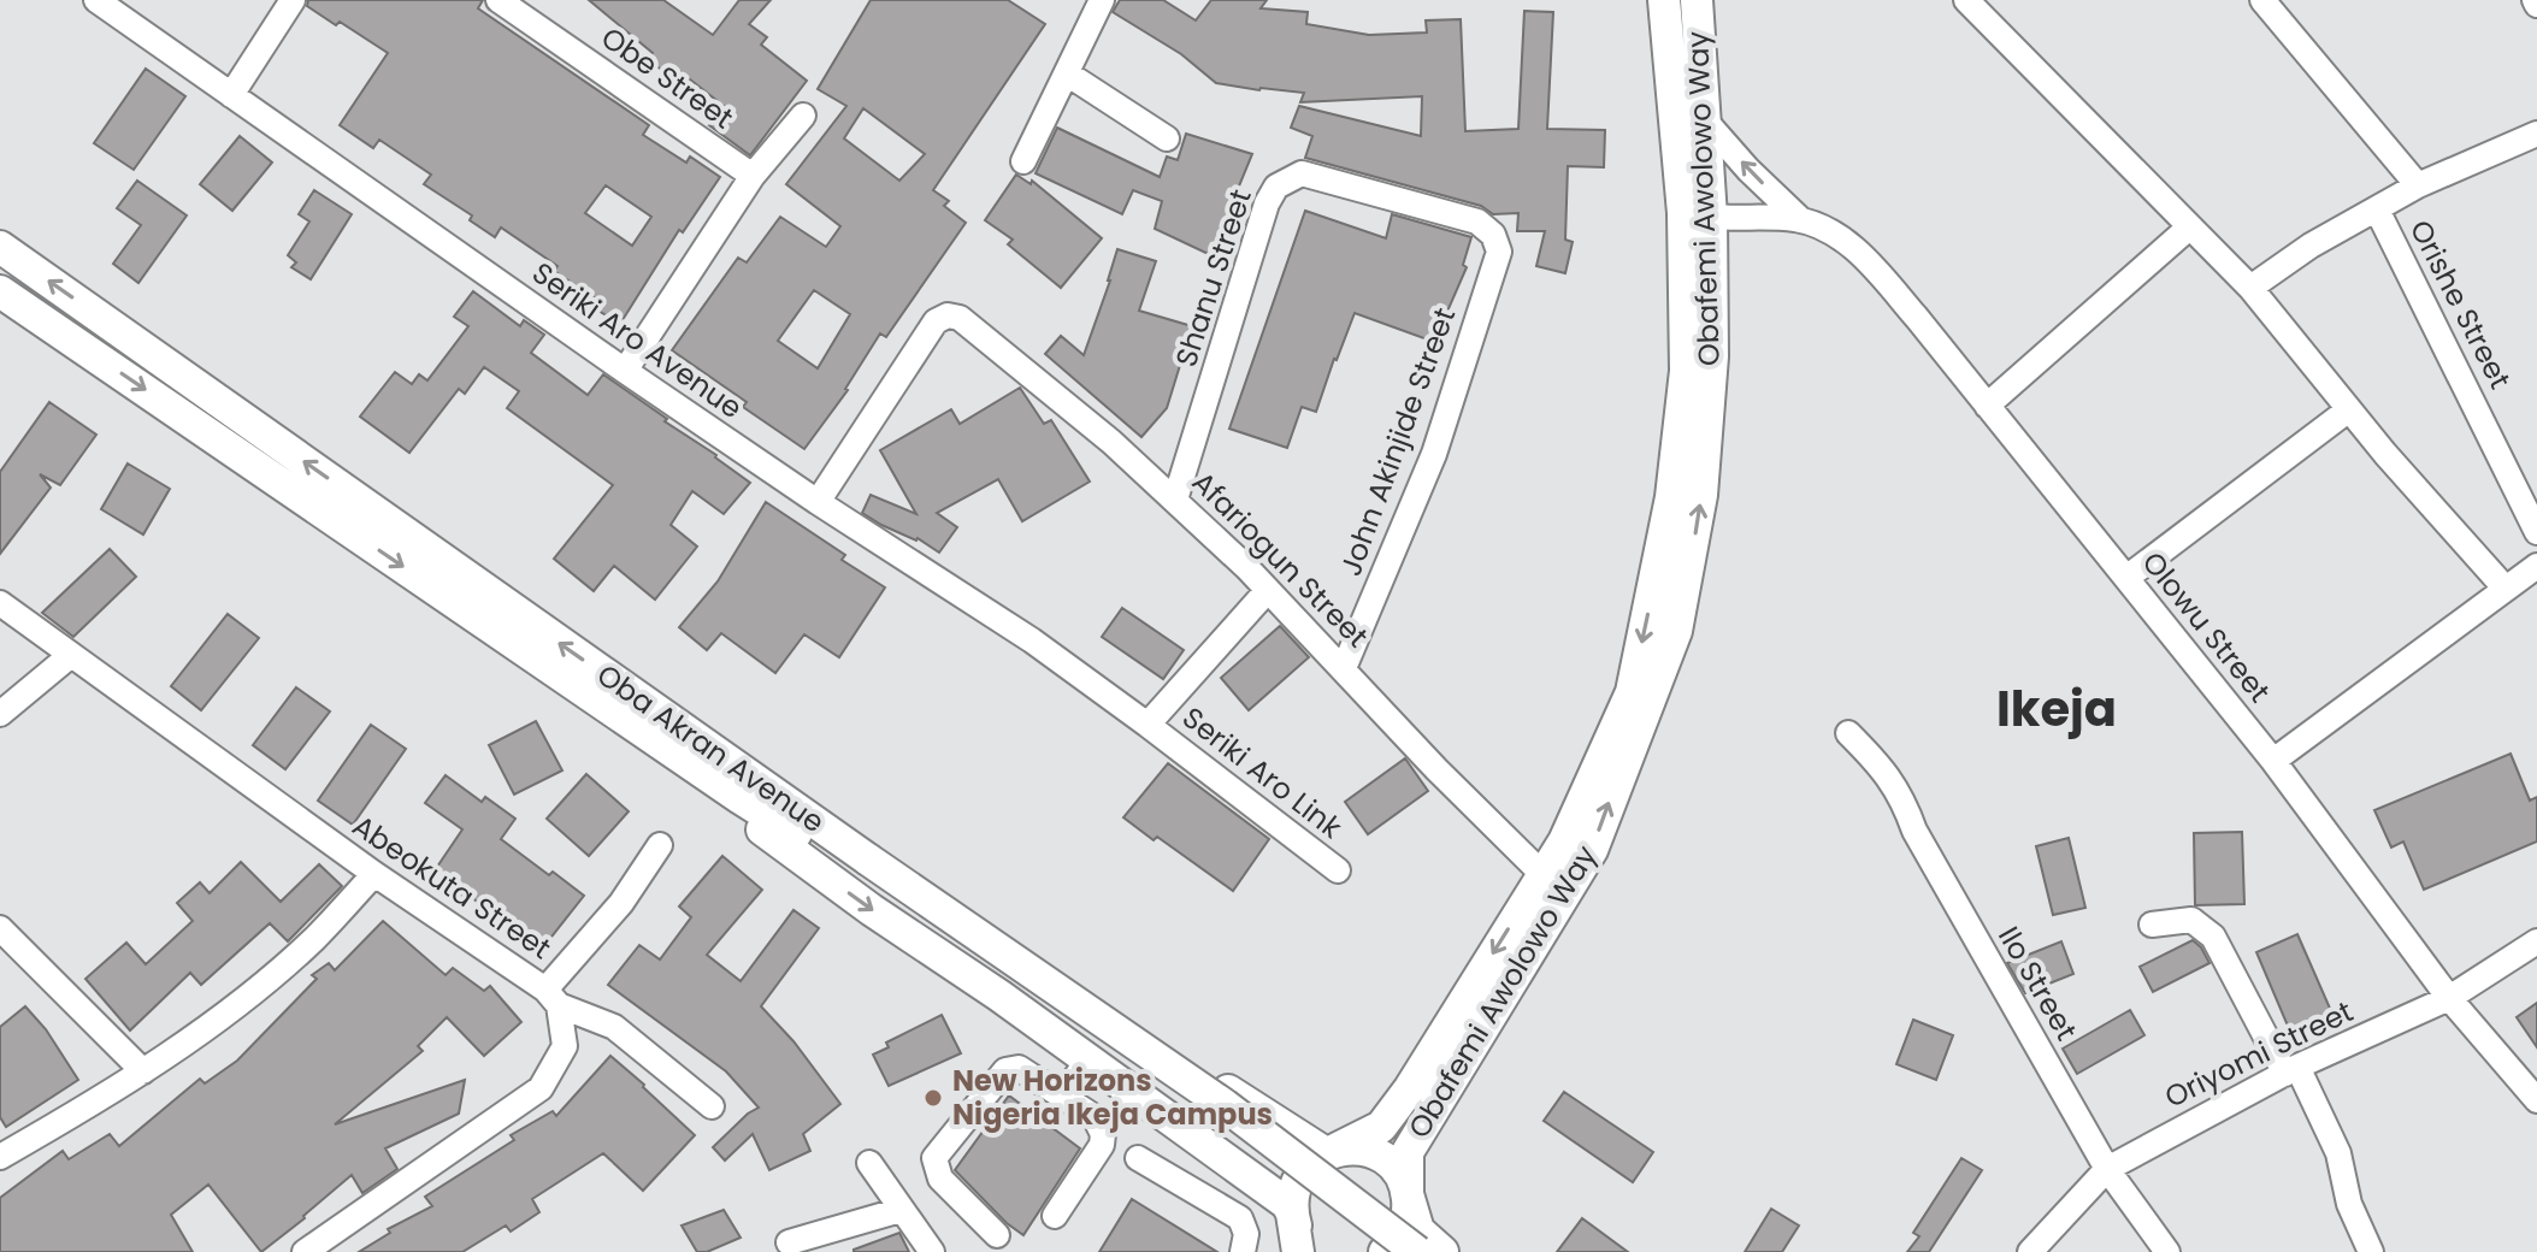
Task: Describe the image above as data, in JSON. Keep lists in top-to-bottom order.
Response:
{
  "streets": {
    "main road": ["Obafemi Awolowo Way", "Oba Akran Avenue"],
    "street": [
      "Obe Street",
      "Shanu Street",
      "Orishe Street",
      "Seriki Aro Avenue",
      "John Akinjide Street",
      "Afariogun Street",
      "Olowu Street",
      "Seriki Aro Link",
      "Abeokuta Street",
      "Ilo Street",
      "Oriyomi Street"
    ]
  },
  "crossings": [
    ["Obafemi Awolowo Way", "Afariogun Street"],
    ["Obafemi Awolowo Way", "Olowu Street"],
    ["Obafemi Awolowo Way", "Oba Akran Avenue"],
    ["Shanu Street", "John Akinjide Street"],
    ["Shanu Street", "Afariogun Street"],
    ["Seriki Aro Avenue", "Afariogun Street"],
    ["Seriki Aro Avenue", "Seriki Aro Link"],
    ["John Akinjide Street", "Afariogun Street"],
    ["Olowu Street", "Oriyomi Street"],
    ["Ilo Street", "Oriyomi Street"]
  ],
  "districts": ["Ikeja"],
  "places": ["New Horizons Nigeria Ikeja Campus"]
}
